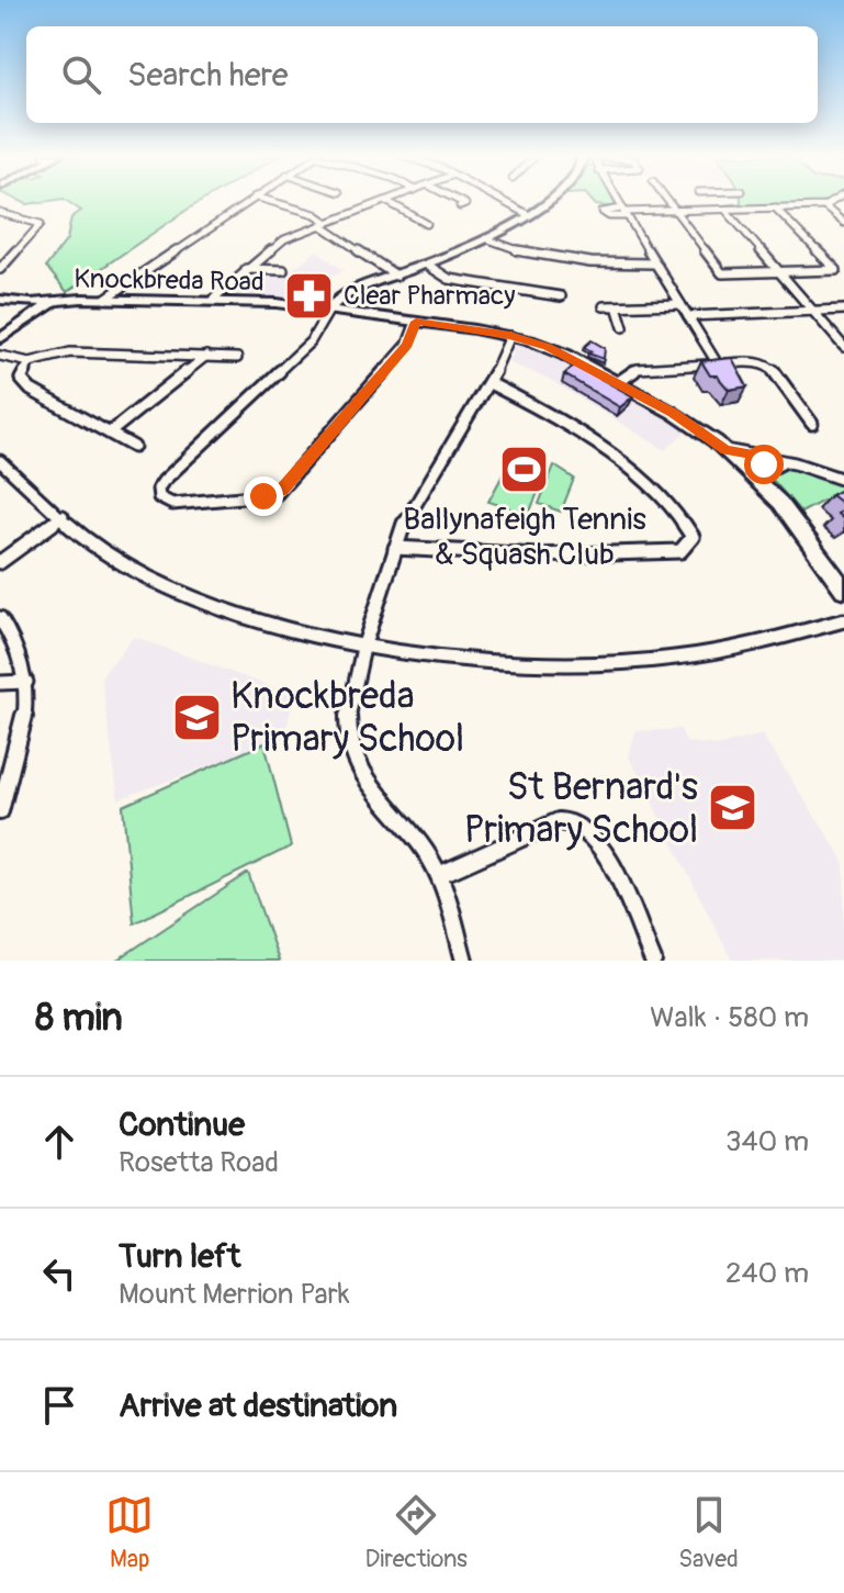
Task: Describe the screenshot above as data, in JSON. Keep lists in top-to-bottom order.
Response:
{
  "streets": {
    "street": ["Knockbreda Road"]
  },
  "places": {
    "pharmacy": ["Clear Pharmacy"],
    "sports": ["Ballynafeigh Tennis & Squash Club"],
    "school or university": ["Knockbreda Primary School", "St Bernard's Primary School"]
  },
  "page": {
    "search": "Search here",
    "heading": ["8 min", "Walk · 580 m"],
    "list": [
      ["Continue", "Rosetta Road", "340 m"],
      ["Turn left", "Mount Merrion Park", "240 m"],
      "Arrive at destination"
    ],
    "nav": ["Map", "Directions", "Saved"]
  }
}
